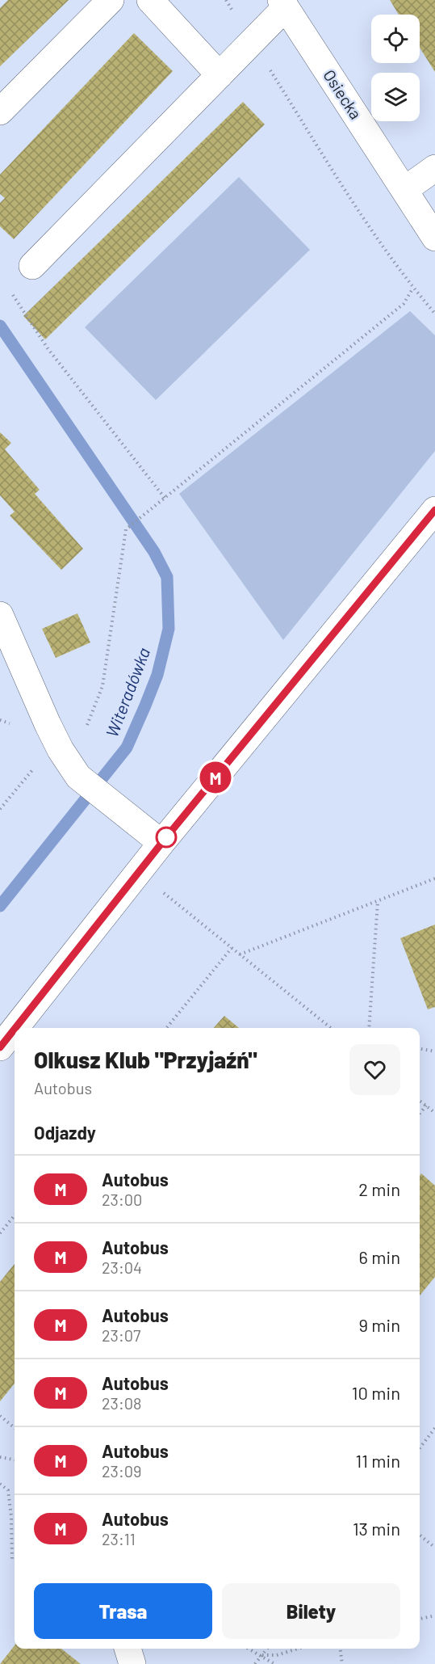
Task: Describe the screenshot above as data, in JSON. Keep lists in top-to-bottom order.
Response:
{
  "streets": {
    "street": ["Osiecka"]
  },
  "water": ["Witeradówka"],
  "lines": ["bus line M"],
  "page": {
    "on_map": "M",
    "heading": [
      ["Olkusz Klub \"Przyjaźń\"", "Autobus"],
      "Odjazdy"
    ],
    "list": [
      {
        "mark": "M",
        "name": "Autobus",
        "note": "23:00",
        "value": "2 min"
      },
      {
        "mark": "M",
        "name": "Autobus",
        "note": "23:04",
        "value": "6 min"
      },
      {
        "mark": "M",
        "name": "Autobus",
        "note": "23:07",
        "value": "9 min"
      },
      {
        "mark": "M",
        "name": "Autobus",
        "note": "23:08",
        "value": "10 min"
      },
      {
        "mark": "M",
        "name": "Autobus",
        "note": "23:09",
        "value": "11 min"
      },
      {
        "mark": "M",
        "name": "Autobus",
        "note": "23:11",
        "value": "13 min"
      }
    ],
    "buttons": ["Trasa", "Bilety"]
  }
}
